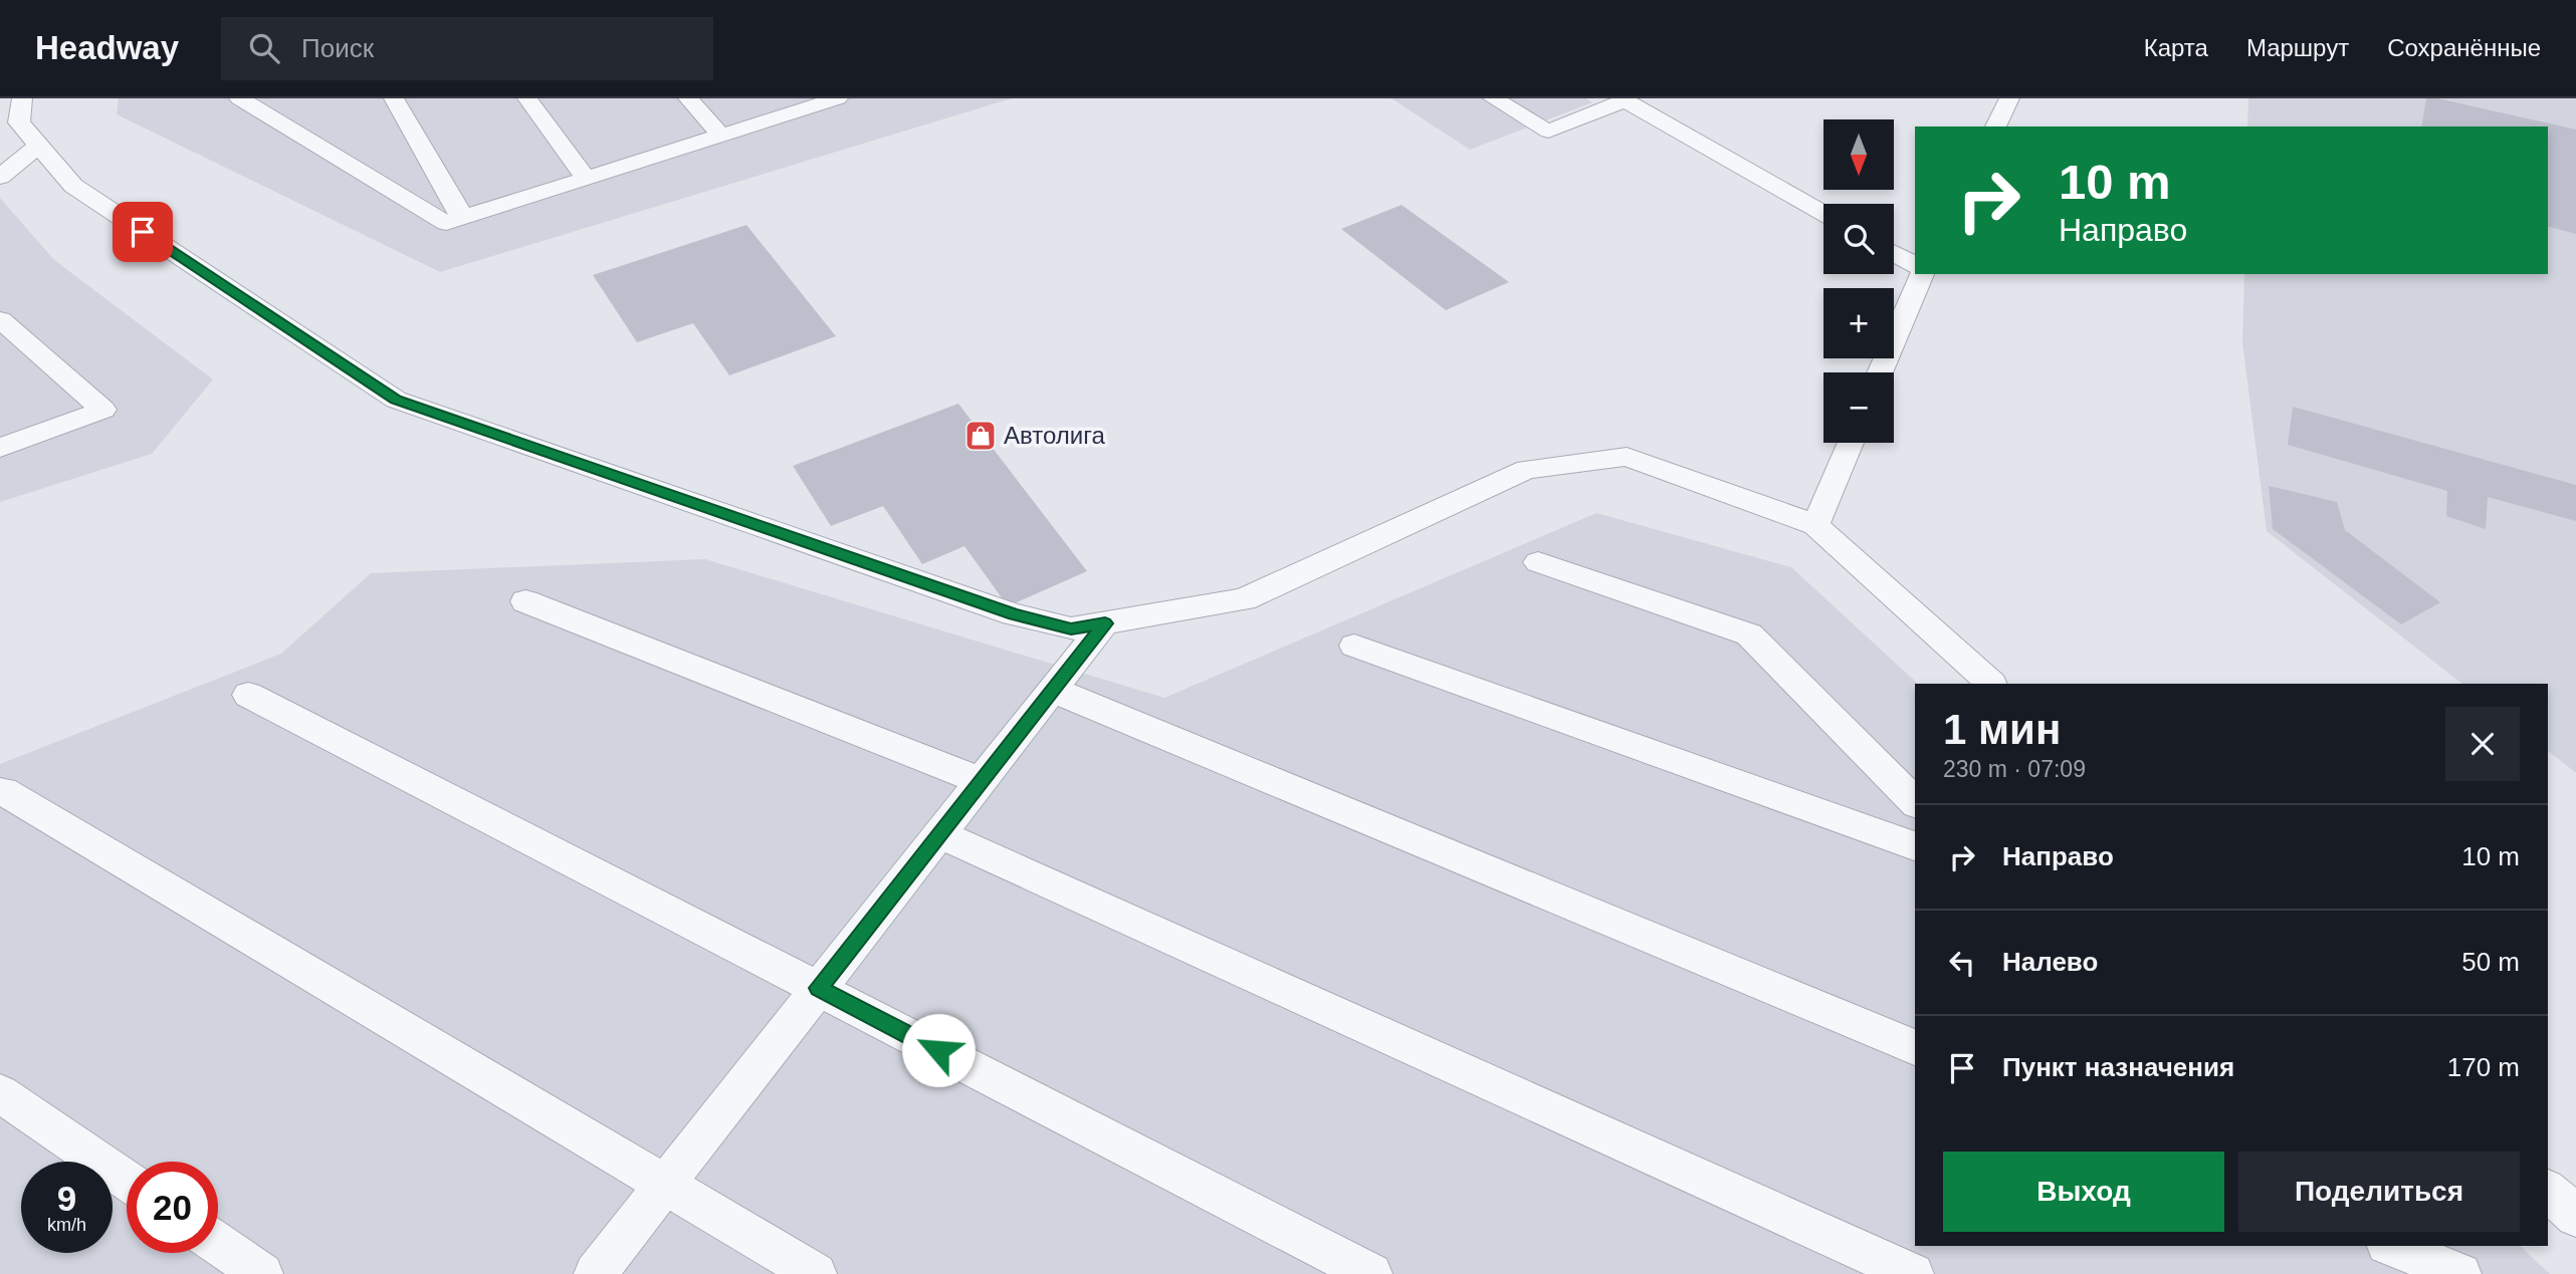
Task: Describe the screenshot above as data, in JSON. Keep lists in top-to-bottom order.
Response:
{
  "places": {
    "shop": ["Автолига"]
  },
  "north": "bottom",
  "page": {
    "header": "Headway",
    "search": "Поиск",
    "nav": ["Карта", "Маршрут", "Сохранённые"],
    "map_buttons": ["+", "−"],
    "turn": ["10 m", "Направо"],
    "heading": ["1 мин", "230 m · 07:09"],
    "list": [
      {
        "name": "Направо",
        "value": "10 m"
      },
      {
        "name": "Налево",
        "value": "50 m"
      },
      {
        "name": "Пункт назначения",
        "value": "170 m"
      }
    ],
    "buttons": ["Выход", "Поделиться"],
    "speed": "9 km/h",
    "limit": "20"
  }
}
